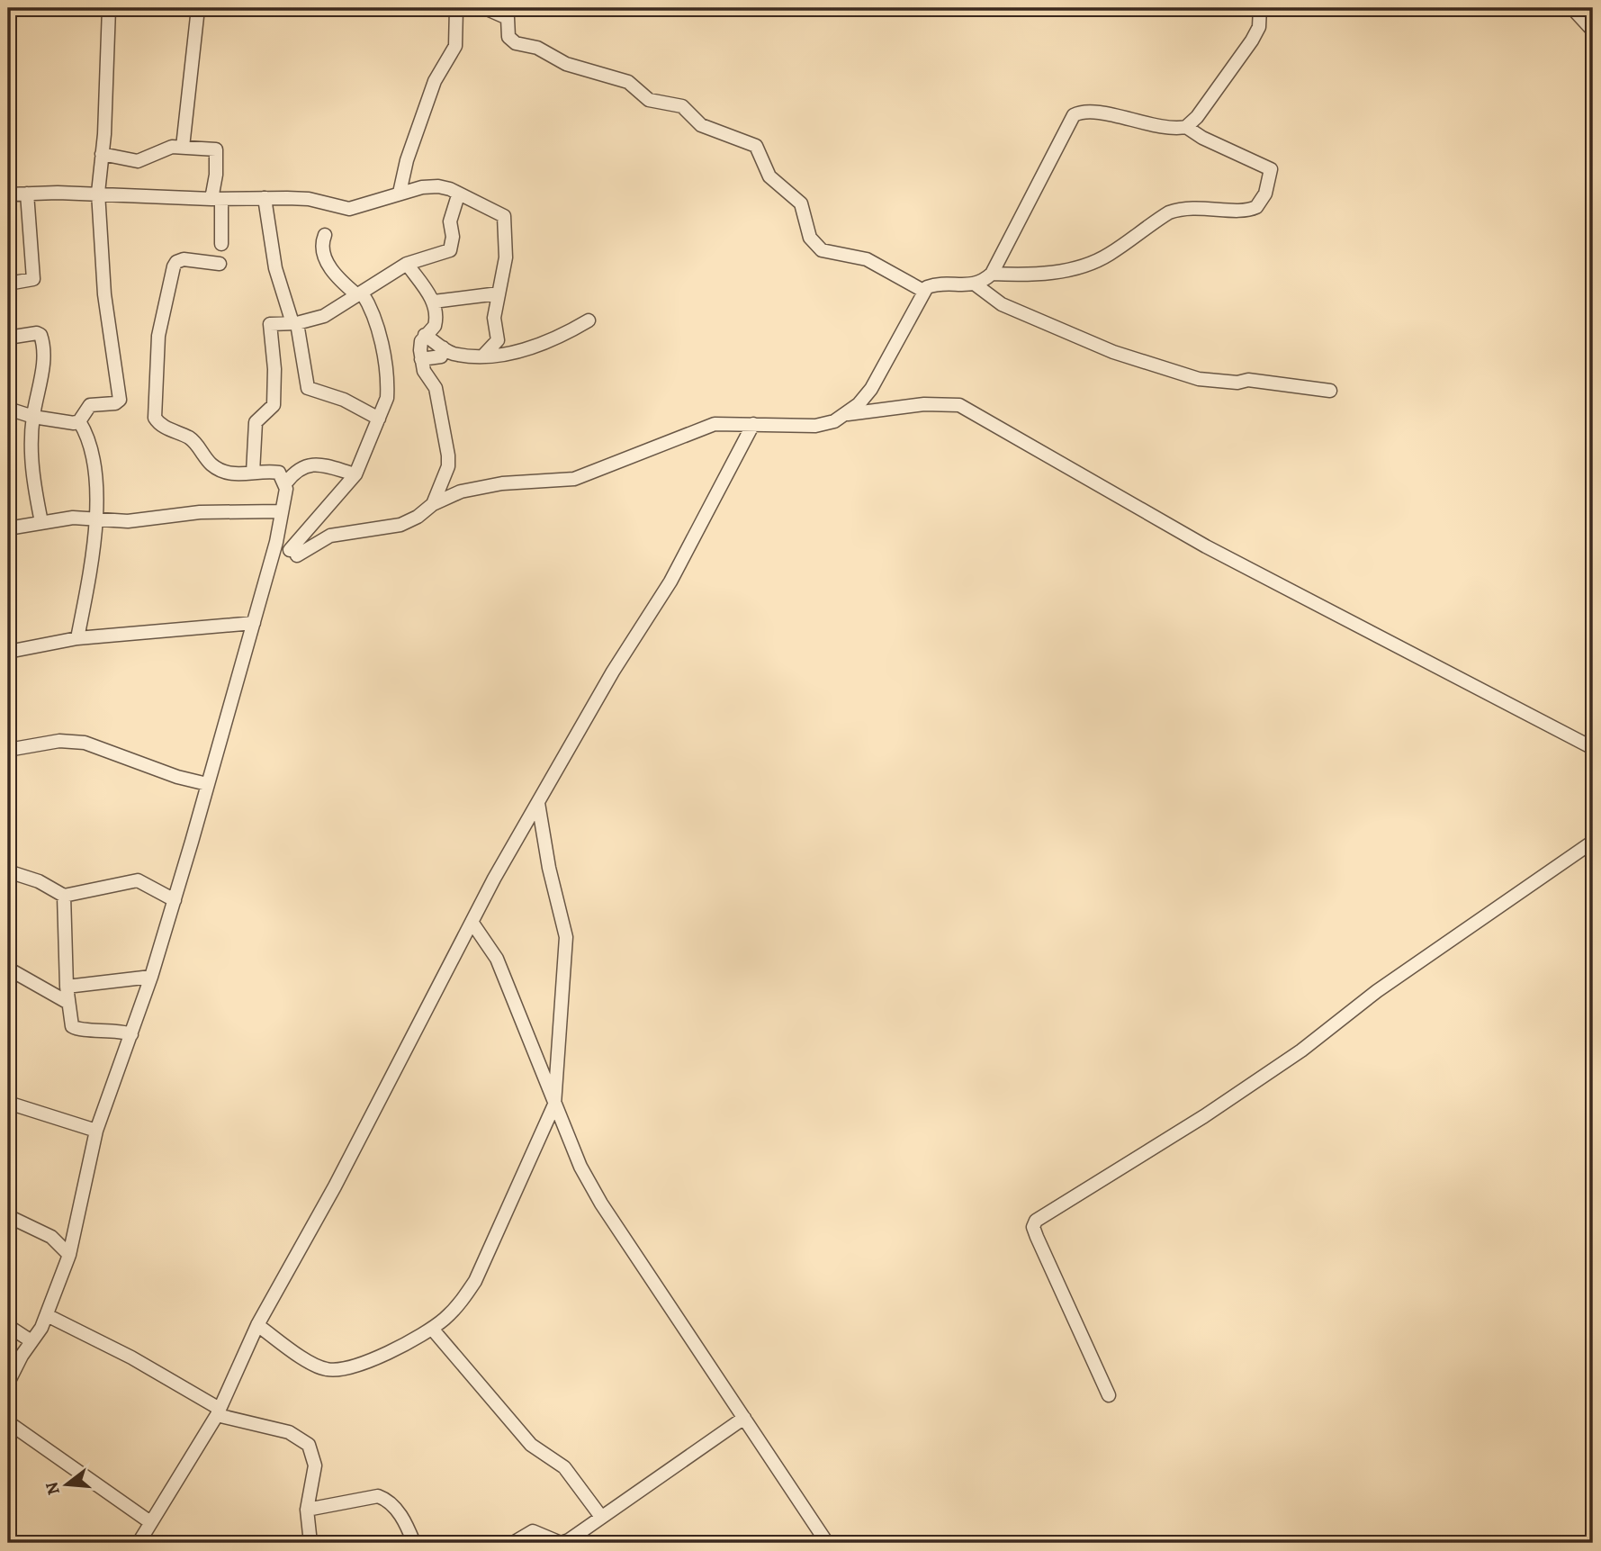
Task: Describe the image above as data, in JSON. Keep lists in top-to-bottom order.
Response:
{
  "north": "left"
}
